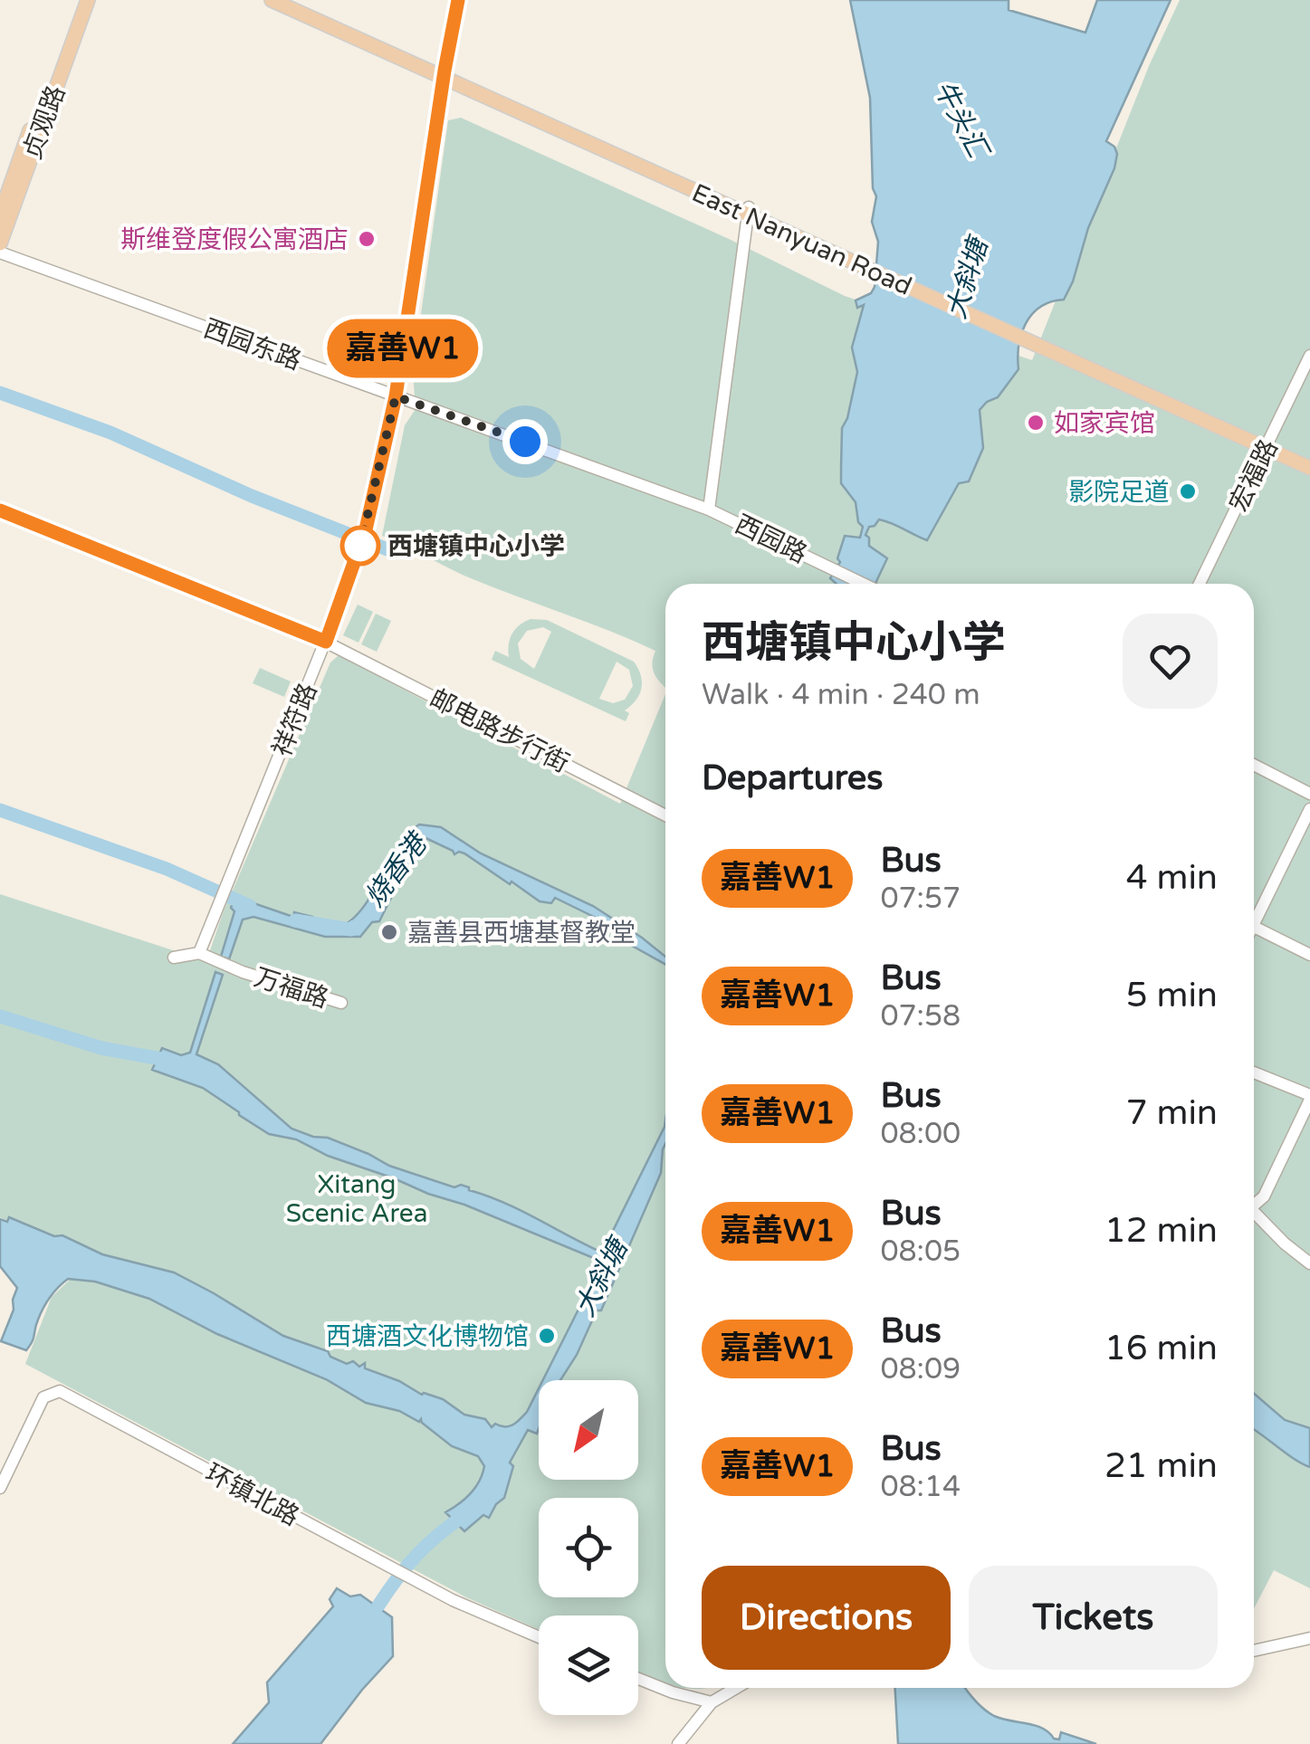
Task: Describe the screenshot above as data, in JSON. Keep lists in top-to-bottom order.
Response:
{
  "streets": {
    "main road": ["贞观路", "East Nanyuan Road"],
    "street": [
      "西园东路",
      "宏福路",
      "西园路",
      "祥符路",
      "邮电路步行街",
      "万福路",
      "环镇北路"
    ]
  },
  "crossings": [
    ["East Nanyuan Road", "宏福路"],
    ["East Nanyuan Road", "祥符路"],
    ["西园东路", "西园路"],
    ["西园东路", "祥符路"],
    ["祥符路", "邮电路步行街"],
    ["祥符路", "万福路"]
  ],
  "water": ["牛头汇", "大斜塘", "烧香港"],
  "parks": ["Xitang Scenic Area"],
  "places": [
    "斯维登度假公寓酒店",
    "如家宾馆",
    "影院足道",
    "西塘镇中心小学",
    "嘉善县西塘基督教堂",
    "西塘酒文化博物馆"
  ],
  "lines": ["bus line 嘉善W1"],
  "north": "bottom left",
  "page": {
    "on_map": "嘉善W1",
    "heading": [
      ["西塘镇中心小学", "Walk · 4 min · 240 m"],
      "Departures"
    ],
    "list": [
      {
        "mark": "嘉善W1",
        "name": "Bus",
        "note": "07:57",
        "value": "4 min"
      },
      {
        "mark": "嘉善W1",
        "name": "Bus",
        "note": "07:58",
        "value": "5 min"
      },
      {
        "mark": "嘉善W1",
        "name": "Bus",
        "note": "08:00",
        "value": "7 min"
      },
      {
        "mark": "嘉善W1",
        "name": "Bus",
        "note": "08:05",
        "value": "12 min"
      },
      {
        "mark": "嘉善W1",
        "name": "Bus",
        "note": "08:09",
        "value": "16 min"
      },
      {
        "mark": "嘉善W1",
        "name": "Bus",
        "note": "08:14",
        "value": "21 min"
      }
    ],
    "buttons": ["Directions", "Tickets"]
  }
}
